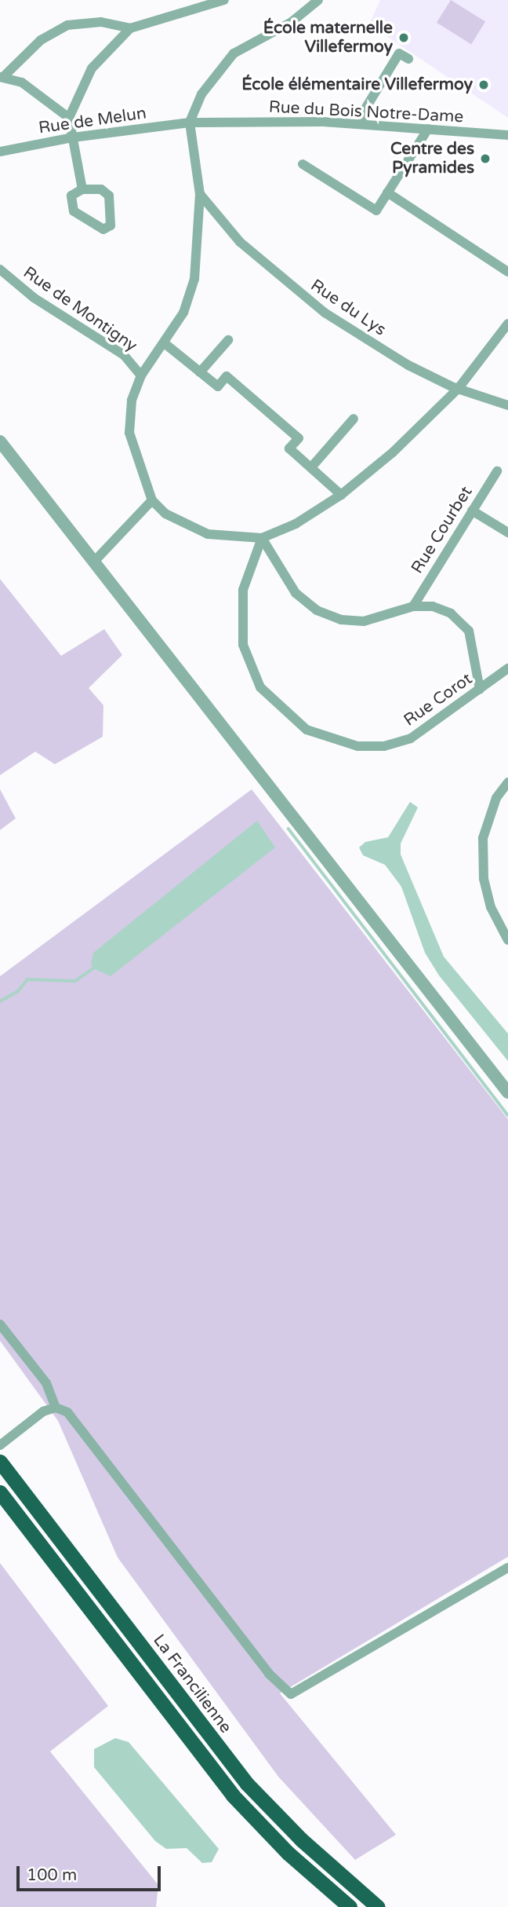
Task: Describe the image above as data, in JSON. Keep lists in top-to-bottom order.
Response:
{
  "streets": {
    "highway": ["La Francilienne"],
    "street": [
      "Rue du Bois Notre-Dame",
      "Rue de Melun",
      "Rue du Lys",
      "Rue de Montigny",
      "Rue Courbet",
      "Rue Corot"
    ]
  },
  "crossings": [
    ["Rue du Bois Notre-Dame", "Rue de Melun"]
  ],
  "places": ["École maternelle Villefermoy", "École élémentaire Villefermoy", "Centre des Pyramides"],
  "scale_bar": "100 m"
}
